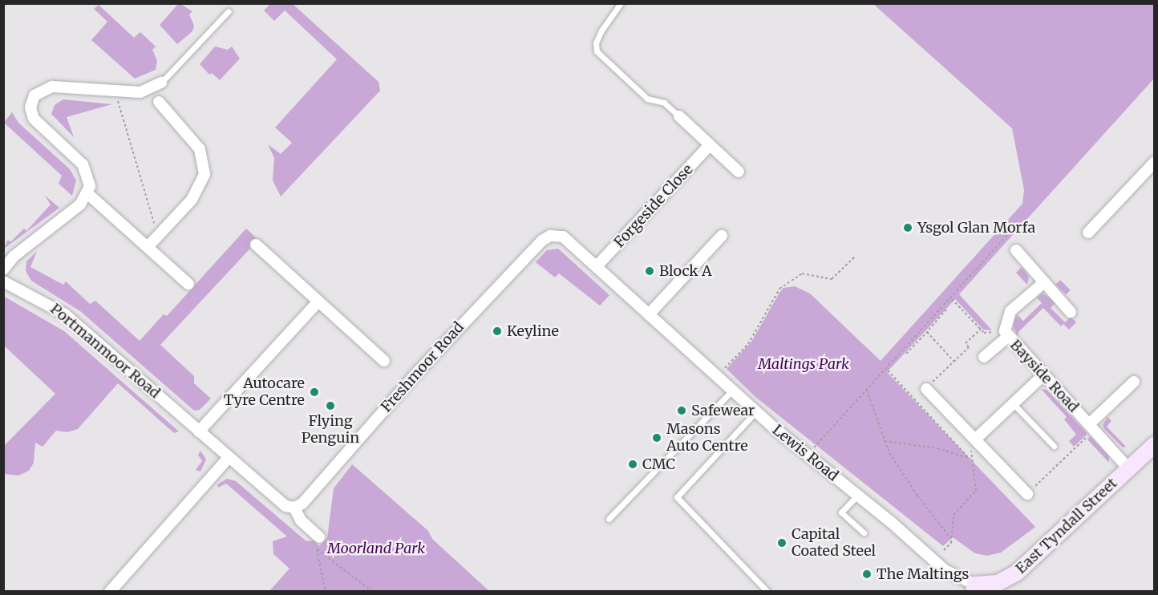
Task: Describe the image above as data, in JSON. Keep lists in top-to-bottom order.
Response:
{
  "streets": {
    "street": [
      "Forgeside Close",
      "Portmanmoor Road",
      "Freshmoor Road",
      "Bayside Road",
      "Lewis Road",
      "East Tyndall Street"
    ]
  },
  "crossings": [
    ["Forgeside Close", "Lewis Road"],
    ["Portmanmoor Road", "Freshmoor Road"],
    ["Freshmoor Road", "Lewis Road"],
    ["Bayside Road", "East Tyndall Street"],
    ["Lewis Road", "East Tyndall Street"]
  ],
  "parks": ["Maltings Park", "Moorland Park"],
  "places": [
    "Ysgol Glan Morfa",
    "Block A",
    "Keyline",
    "Autocare Tyre Centre",
    "Flying Penguin",
    "Safewear",
    "Masons Auto Centre",
    "CMC",
    "Capital Coated Steel",
    "The Maltings"
  ]
}
